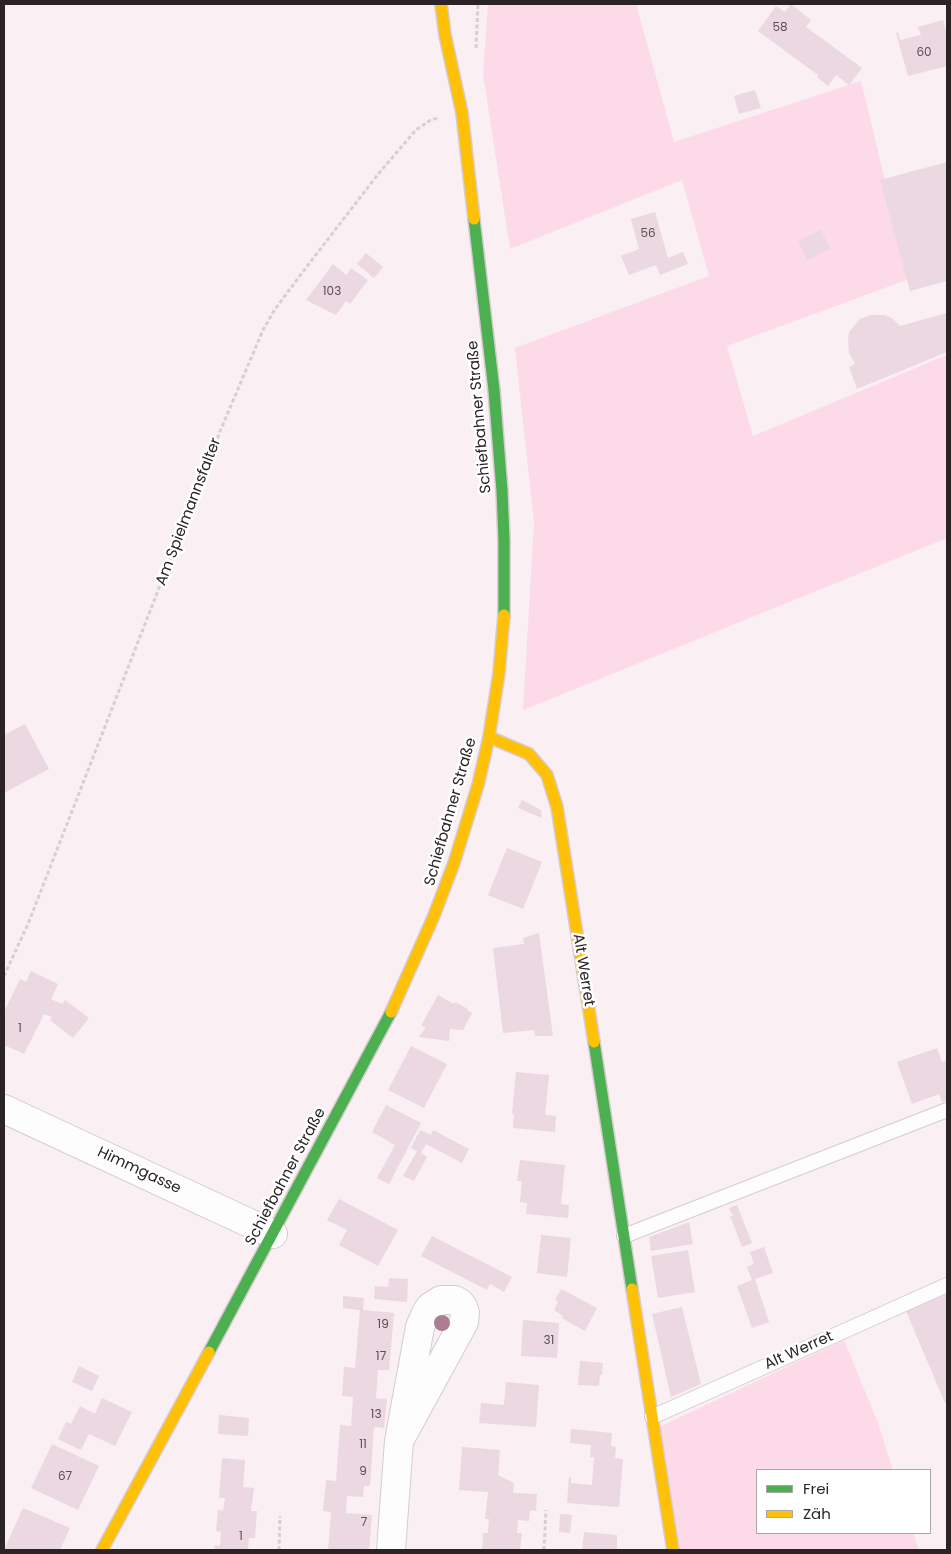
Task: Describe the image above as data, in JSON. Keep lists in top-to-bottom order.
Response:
{
  "streets": {
    "street": ["Schiefbahner Straße", "Alt Werret", "Himmgasse"],
    "path": ["Am Spielmannsfalter"]
  },
  "crossings": [
    ["Schiefbahner Straße", "Am Spielmannsfalter"],
    ["Schiefbahner Straße", "Alt Werret"],
    ["Schiefbahner Straße", "Himmgasse"]
  ],
  "house_numbers": [
    "58",
    "60",
    "56",
    "103",
    "1",
    "19",
    "31",
    "17",
    "13",
    "11",
    "9",
    "67",
    "7",
    "1"
  ],
  "legend": ["Frei", "Zäh"]
}
